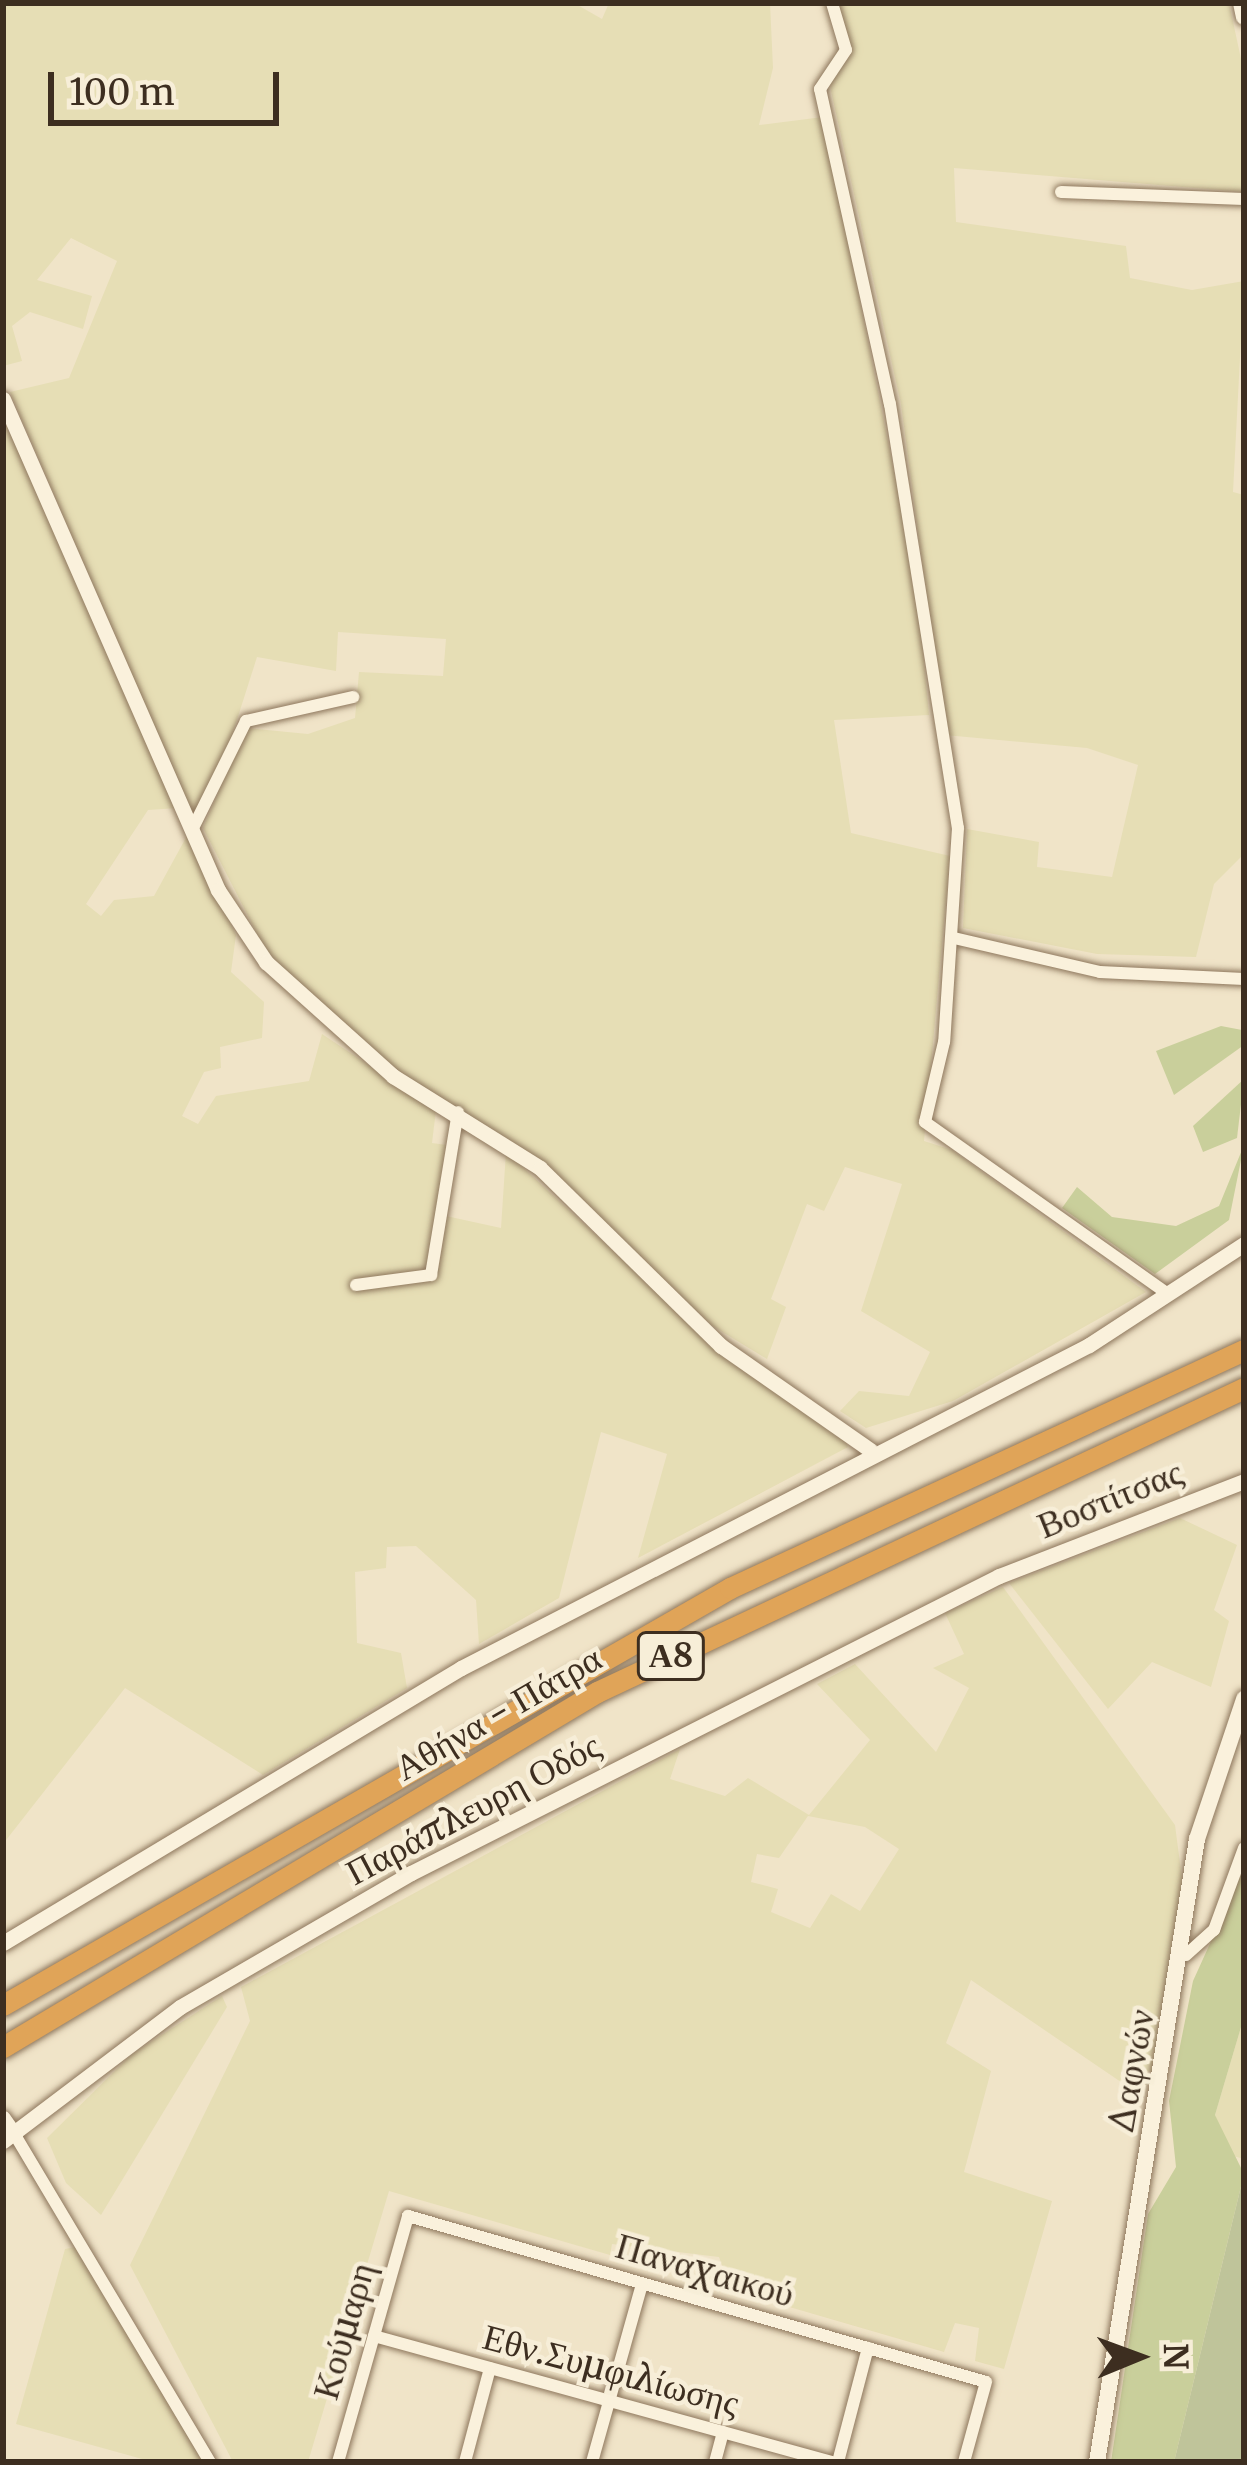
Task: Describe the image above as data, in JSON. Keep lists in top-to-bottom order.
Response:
{
  "streets": {
    "highway": ["Α8", "Αθήνα - Πάτρα"],
    "main road": ["Δαφνών"],
    "street": [
      "Βοστίτσας",
      "Παράπλευρη Οδός",
      "Παναχαικού",
      "Κούμαρη",
      "Εθν.Συμφιλίωσης"
    ]
  },
  "crossings": [
    ["Βοστίτσας", "Παράπλευρη Οδός"],
    ["Παναχαικού", "Κούμαρη"],
    ["Κούμαρη", "Εθν.Συμφιλίωσης"]
  ],
  "scale_bar": "100 m",
  "north": "right"
}
